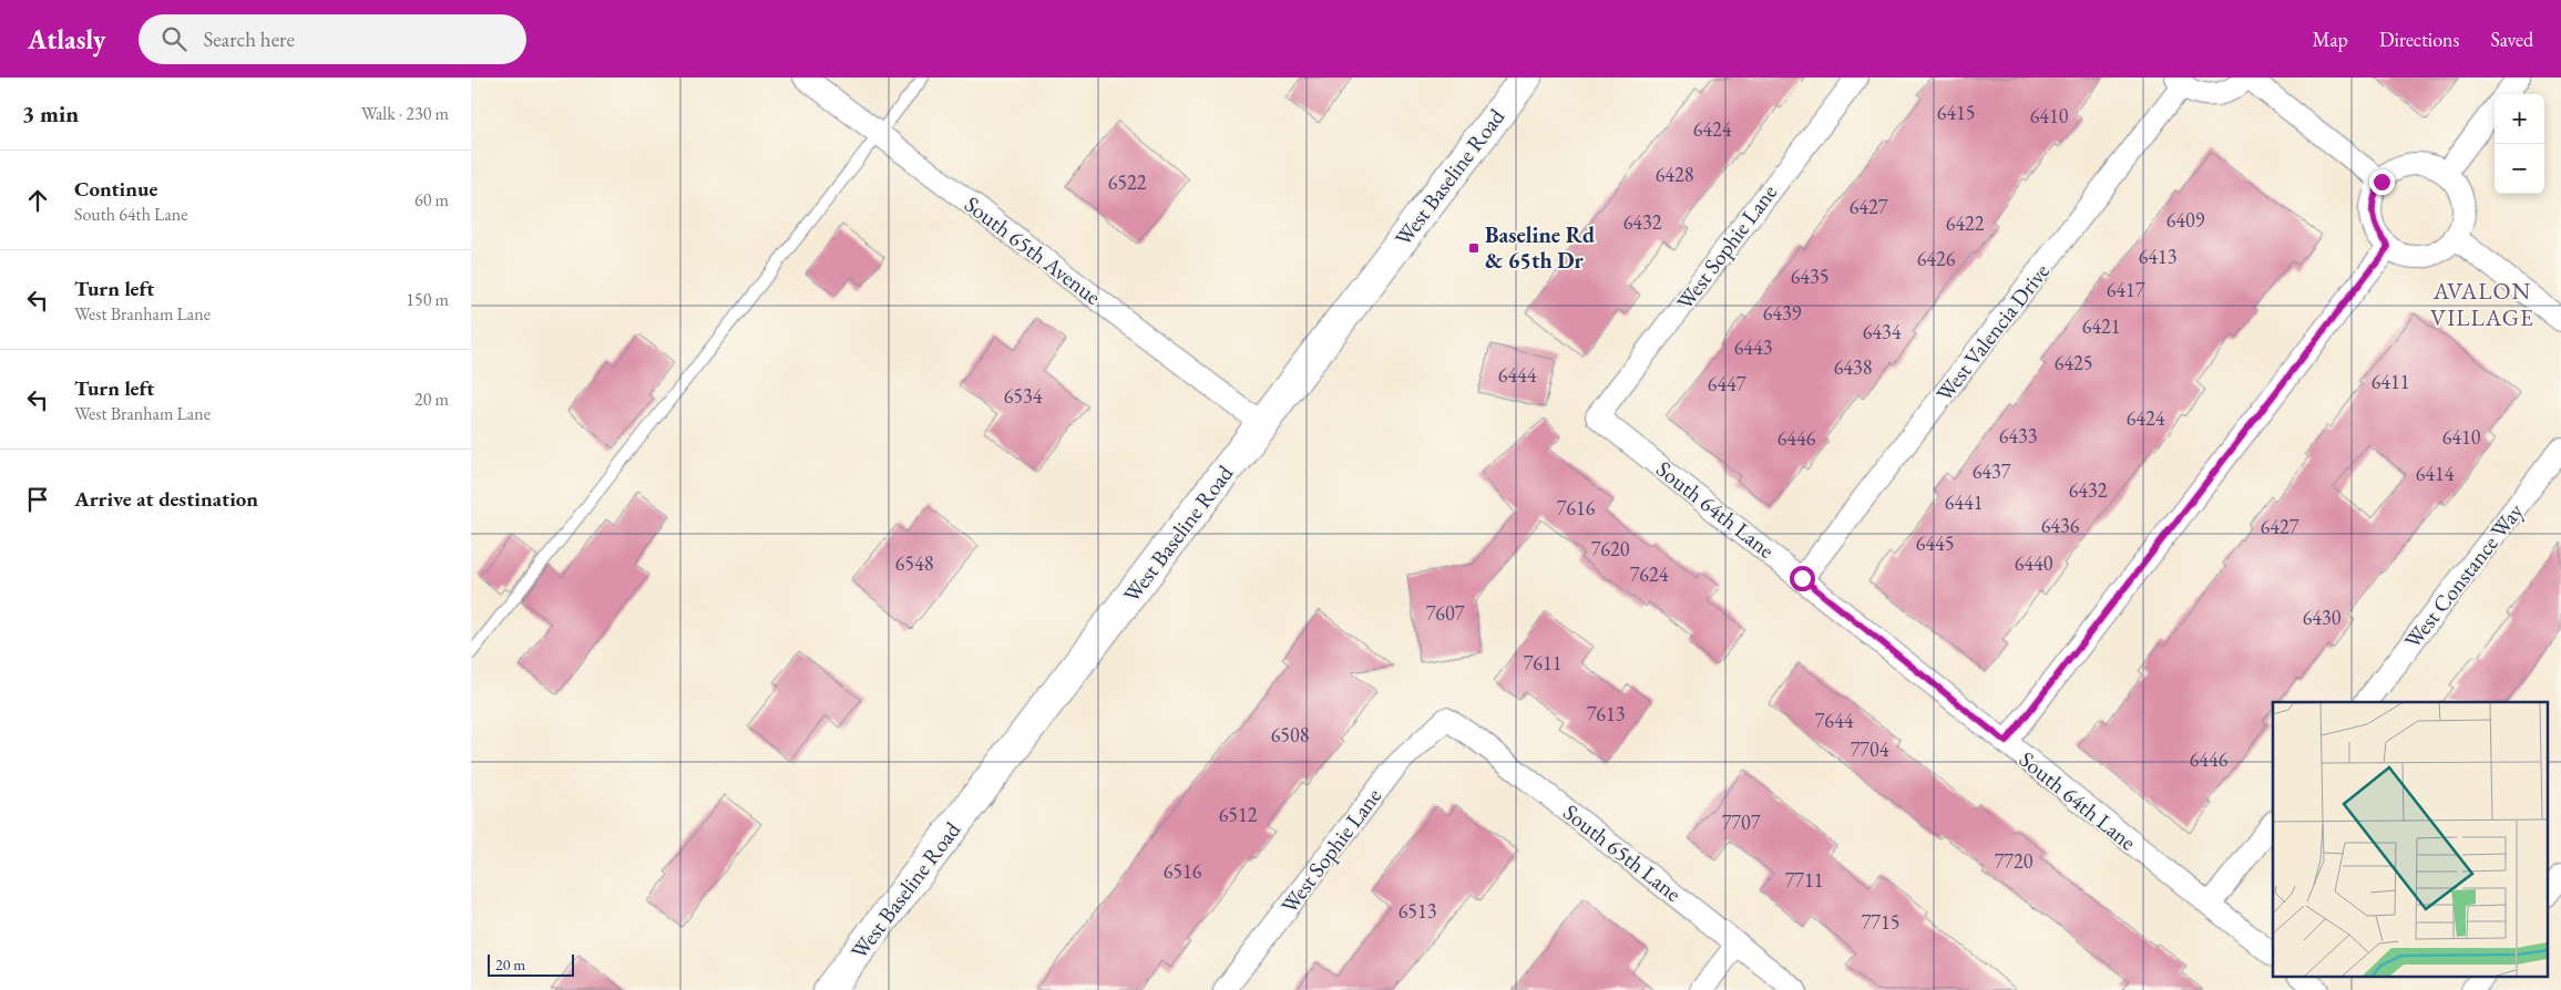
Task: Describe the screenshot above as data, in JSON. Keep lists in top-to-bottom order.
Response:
{
  "streets": {
    "main road": ["West Baseline Road"],
    "street": [
      "West Sophie Lane",
      "South 65th Avenue",
      "West Valencia Drive",
      "South 64th Lane",
      "West Constance Way",
      "South 65th Lane"
    ]
  },
  "crossings": [
    ["West Baseline Road", "South 65th Avenue"],
    ["West Sophie Lane", "South 64th Lane"],
    ["West Sophie Lane", "South 65th Lane"],
    ["West Valencia Drive", "South 64th Lane"]
  ],
  "districts": ["AVALON VILLAGE"],
  "places": {
    "transit": ["Baseline Rd & 65th Dr"]
  },
  "house_numbers": [
    "6415",
    "6410",
    "6424",
    "6428",
    "6522",
    "6427",
    "6409",
    "6432",
    "6422",
    "6413",
    "6426",
    "6435",
    "6417",
    "6439",
    "6421",
    "6434",
    "6443",
    "6425",
    "6438",
    "6444",
    "6411",
    "6447",
    "6534",
    "6424",
    "6433",
    "6410",
    "6446",
    "6437",
    "6414",
    "6432",
    "6441",
    "7616",
    "6436",
    "6427",
    "6445",
    "7620",
    "6548",
    "6440",
    "7624",
    "7607",
    "6430",
    "7611",
    "7613",
    "7644",
    "6508",
    "7704",
    "6446",
    "6512",
    "7707",
    "7720",
    "6516",
    "7711",
    "6513",
    "7715"
  ],
  "scale_bar": "20 m",
  "page": {
    "header": "Atlasly",
    "search": "Search here",
    "nav": ["Map", "Directions", "Saved"],
    "heading": ["3 min", "Walk · 230 m"],
    "map_buttons": ["+", "−"],
    "list": [
      ["Continue", "South 64th Lane", "60 m"],
      ["Turn left", "West Branham Lane", "150 m"],
      ["Turn left", "West Branham Lane", "20 m"],
      "Arrive at destination"
    ],
    "scale": "20 m"
  }
}
